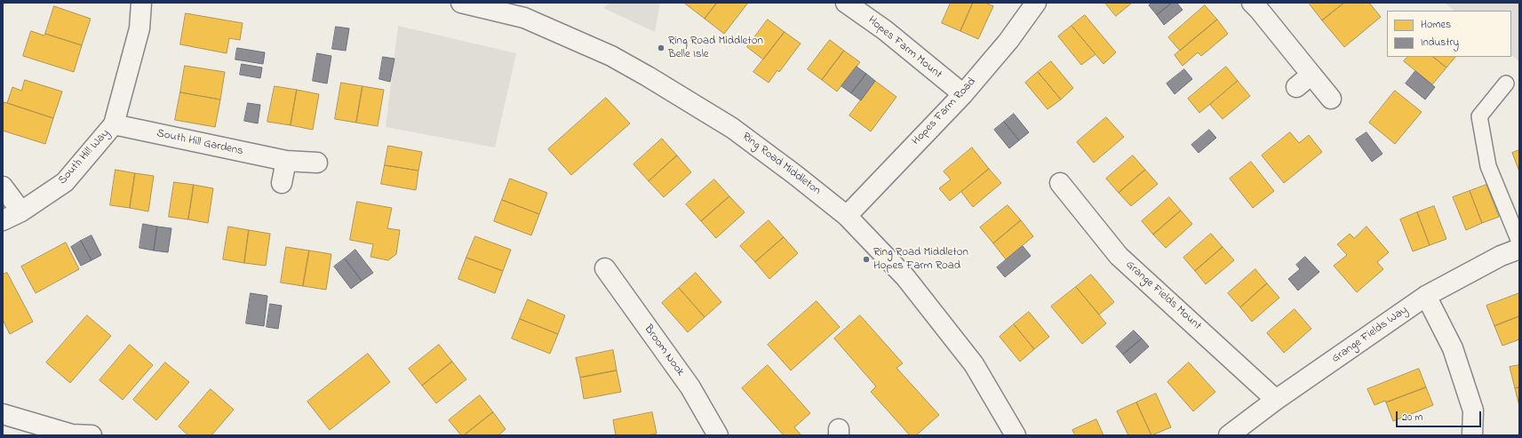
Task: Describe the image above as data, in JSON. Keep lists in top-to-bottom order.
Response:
{
  "streets": {
    "street": [
      "Hopes Farm Mount",
      "Hopes Farm Road",
      "South Hill Gardens",
      "South Hill Way",
      "Ring Road Middleton",
      "Grange Fields Mount",
      "Grange Fields Way",
      "Broom Nook"
    ]
  },
  "crossings": [
    ["Hopes Farm Mount", "Hopes Farm Road"],
    ["Hopes Farm Road", "Ring Road Middleton"],
    ["South Hill Gardens", "South Hill Way"],
    ["Grange Fields Mount", "Grange Fields Way"]
  ],
  "places": ["Ring Road Middleton Belle Isle", "Ring Road Middleton Hopes Farm Road"],
  "legend": ["Homes", "Industry"],
  "scale_bar": "20 m"
}
